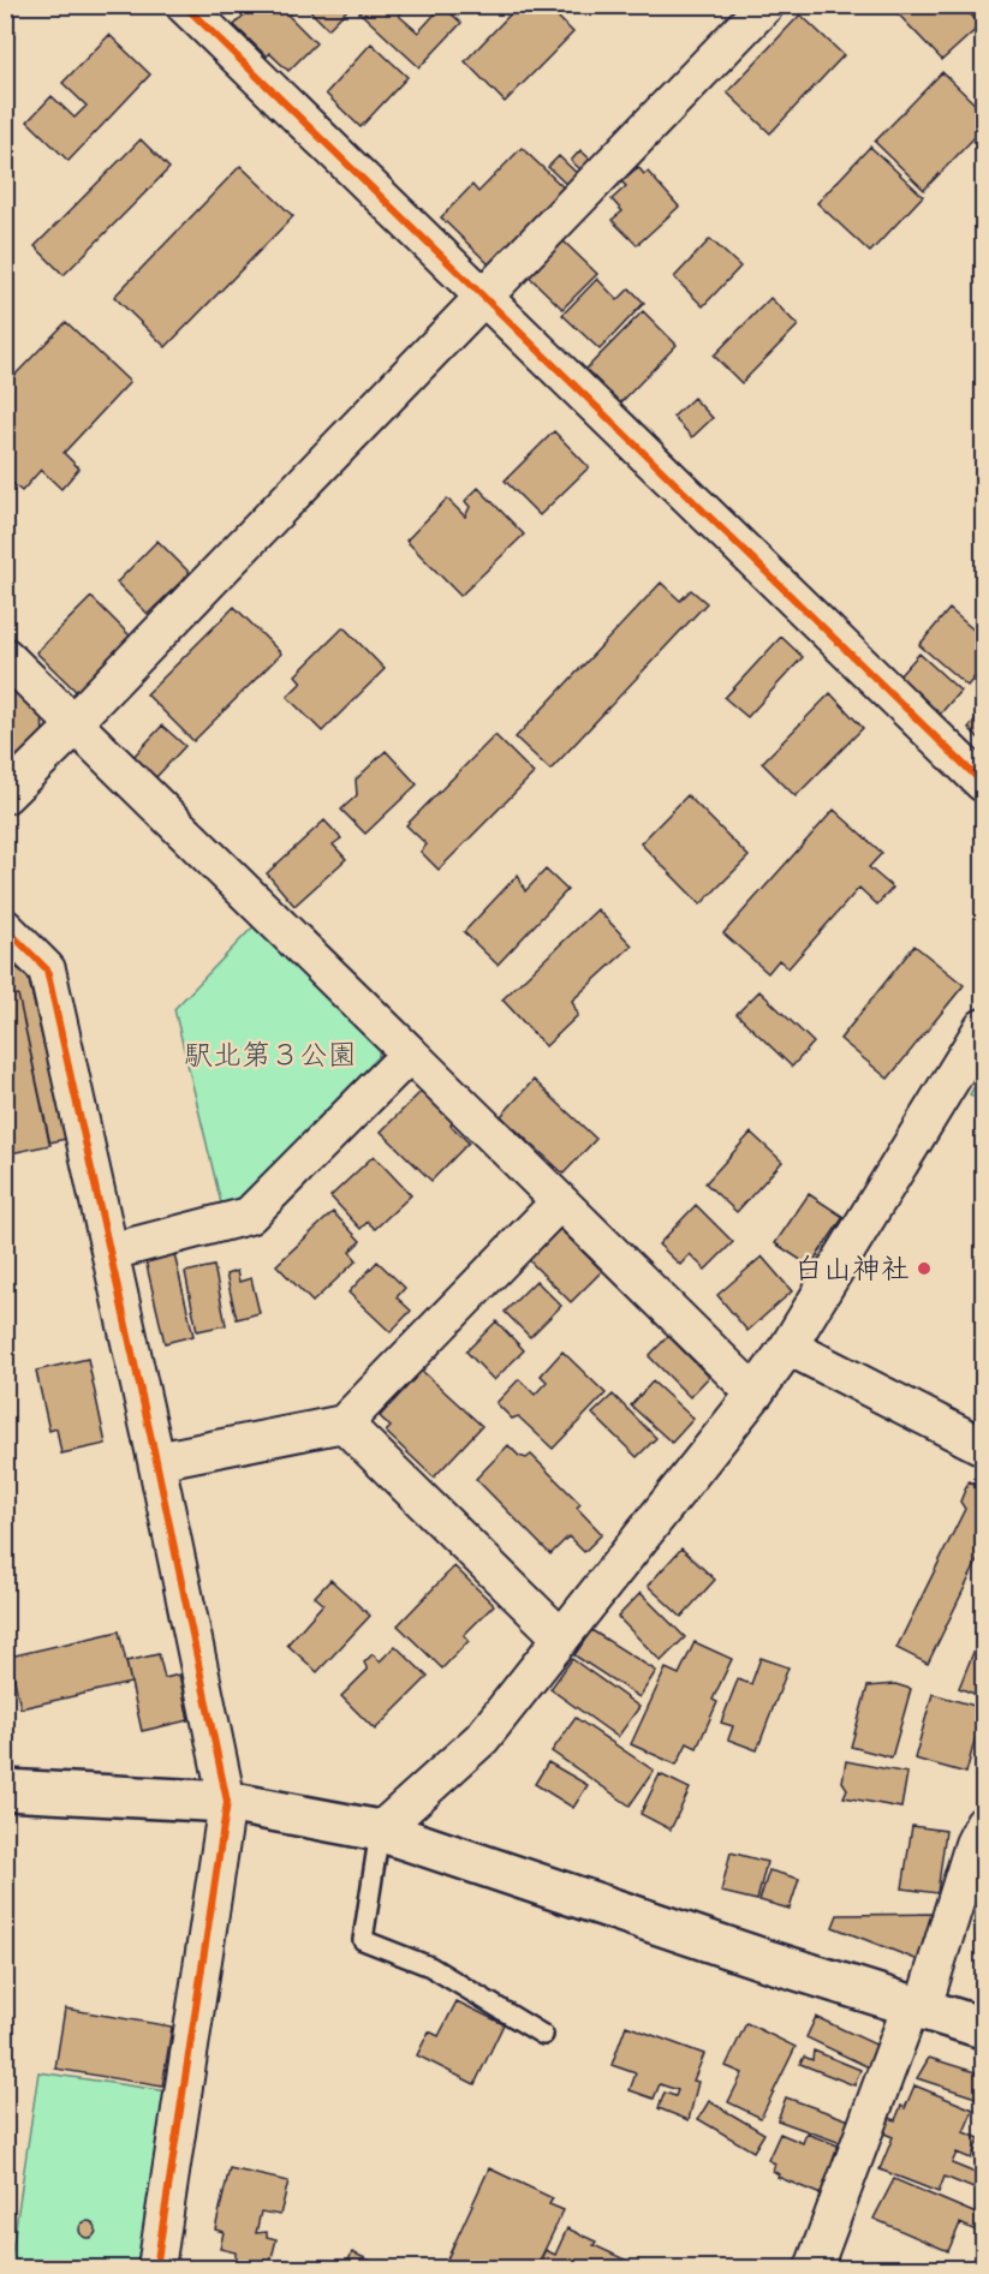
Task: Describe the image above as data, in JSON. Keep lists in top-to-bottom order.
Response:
{
  "parks": ["駅北第３公園"],
  "places": ["白山神社"]
}
